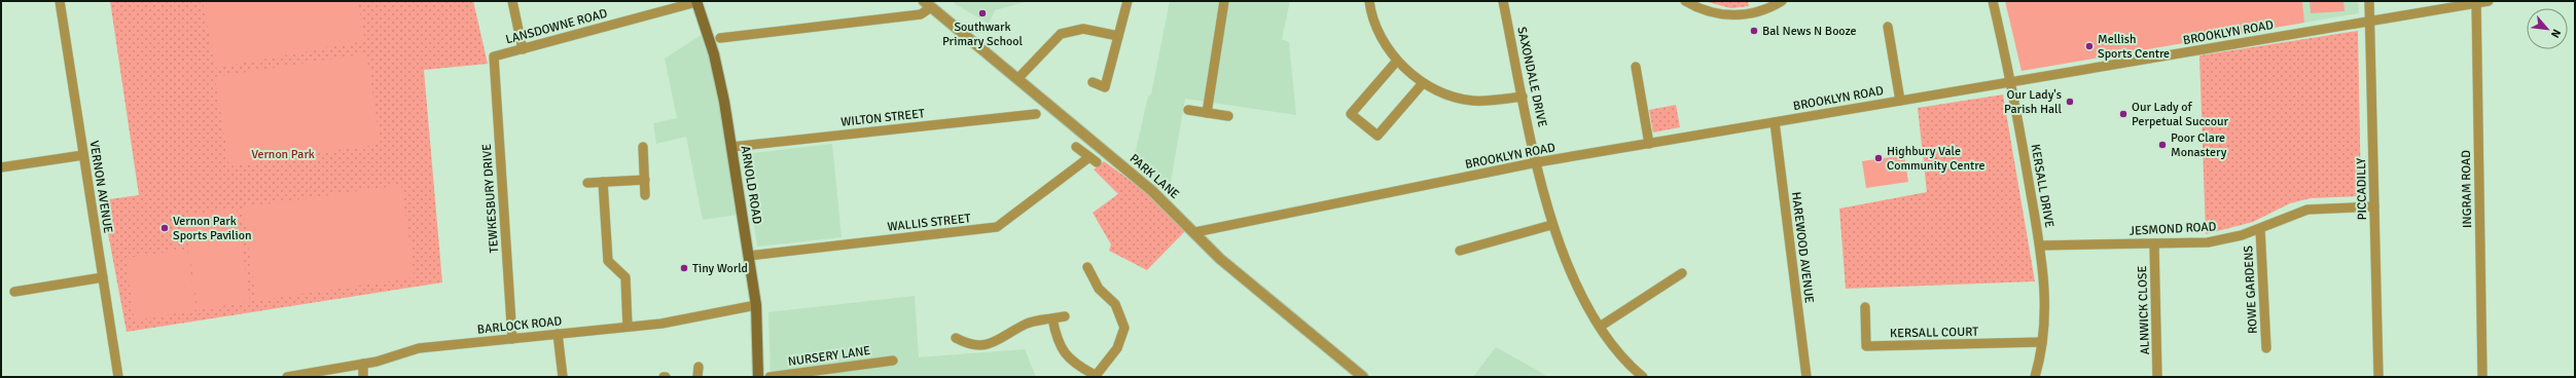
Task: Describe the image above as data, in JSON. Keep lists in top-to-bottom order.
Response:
{
  "streets": {
    "main road": ["ARNOLD ROAD"],
    "street": [
      "LANSDOWNE ROAD",
      "BROOKLYN ROAD",
      "SAXONDALE DRIVE",
      "WILTON STREET",
      "PARK LANE",
      "KERSALL DRIVE",
      "VERNON AVENUE",
      "PICCADILLY",
      "INGRAM ROAD",
      "TEWKESBURY DRIVE",
      "WALLIS STREET",
      "JESMOND ROAD",
      "HAREWOOD AVENUE",
      "ROWE GARDENS",
      "ALNWICK CLOSE",
      "BARLOCK ROAD",
      "KERSALL COURT",
      "NURSERY LANE"
    ]
  },
  "crossings": [
    ["LANSDOWNE ROAD", "ARNOLD ROAD"],
    ["LANSDOWNE ROAD", "TEWKESBURY DRIVE"],
    ["BROOKLYN ROAD", "SAXONDALE DRIVE"],
    ["BROOKLYN ROAD", "PARK LANE"],
    ["BROOKLYN ROAD", "KERSALL DRIVE"],
    ["BROOKLYN ROAD", "PICCADILLY"],
    ["BROOKLYN ROAD", "INGRAM ROAD"],
    ["BROOKLYN ROAD", "HAREWOOD AVENUE"],
    ["WILTON STREET", "ARNOLD ROAD"],
    ["ARNOLD ROAD", "WALLIS STREET"],
    ["ARNOLD ROAD", "BARLOCK ROAD"],
    ["KERSALL DRIVE", "JESMOND ROAD"],
    ["KERSALL DRIVE", "KERSALL COURT"],
    ["PICCADILLY", "JESMOND ROAD"],
    ["TEWKESBURY DRIVE", "BARLOCK ROAD"],
    ["JESMOND ROAD", "ROWE GARDENS"],
    ["JESMOND ROAD", "ALNWICK CLOSE"]
  ],
  "parks": ["Vernon Park"],
  "places": [
    "Southwark Primary School",
    "Bal News N Booze",
    "Mellish Sports Centre",
    "Our Lady's Parish Hall",
    "Our Lady of Perpetual Succour",
    "Poor Clare Monastery",
    "Highbury Vale Community Centre",
    "Vernon Park Sports Pavilion",
    "Tiny World"
  ],
  "north": "bottom right"
}
